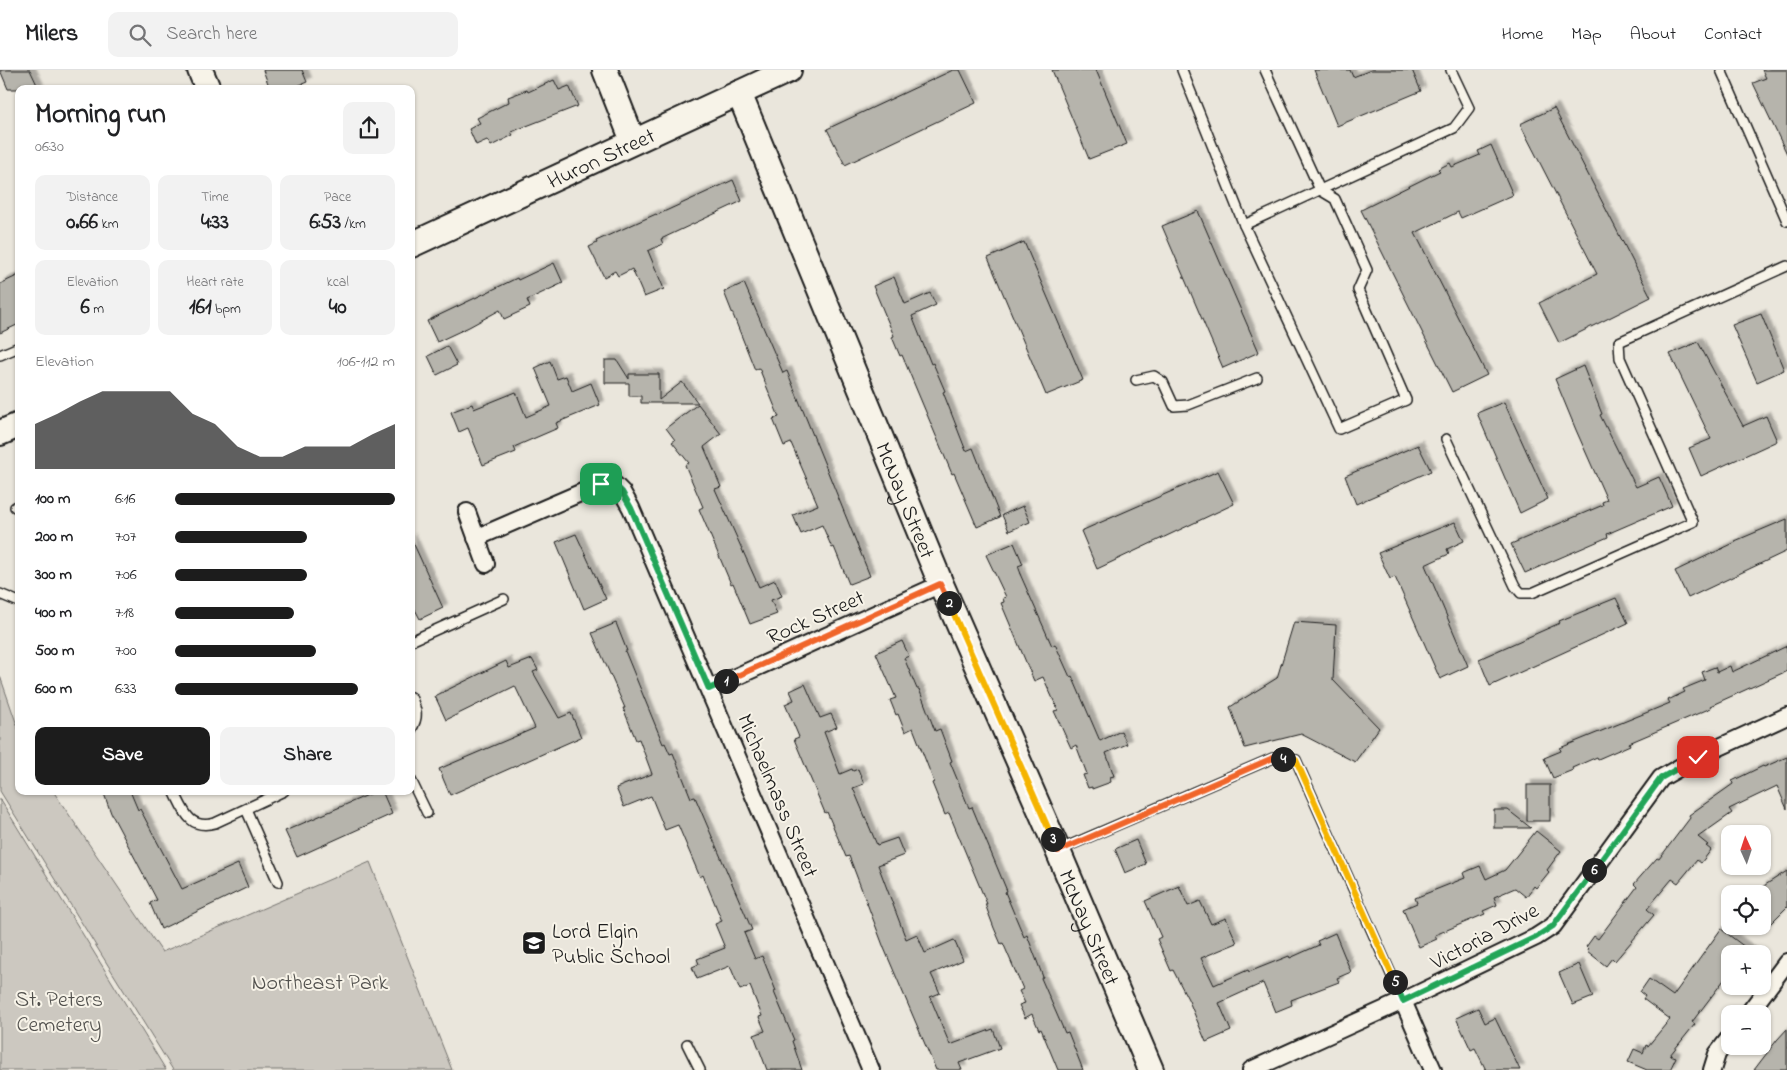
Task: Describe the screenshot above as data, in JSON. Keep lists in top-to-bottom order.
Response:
{
  "streets": {
    "street": [
      "Huron Street",
      "McNay Street",
      "Rock Street",
      "Michaelmass Street",
      "Victoria Drive"
    ]
  },
  "crossings": [
    ["Huron Street", "McNay Street"],
    ["McNay Street", "Rock Street"],
    ["Rock Street", "Michaelmass Street"]
  ],
  "parks": ["Northeast Park", "St. Peters Cemetery"],
  "places": {
    "school or university": ["Lord Elgin Public School"]
  },
  "north": "top",
  "page": {
    "header": "Milers",
    "search": "Search here",
    "nav": [
      "Home",
      "Map",
      "About",
      "Contact"
    ],
    "heading": ["Morning run", "06:30"],
    "stats": [
      ["Distance", "0.66 km"],
      ["Time", "4:33"],
      ["Pace", "6:53 /km"],
      ["Elevation", "6 m"],
      ["Heart rate", "161 bpm"],
      ["kcal", "40"]
    ],
    "chart": ["Elevation", "106–112 m"],
    "list": [
      {
        "name": "100 m",
        "note": "6:16"
      },
      {
        "name": "200 m",
        "note": "7:07"
      },
      {
        "name": "300 m",
        "note": "7:06"
      },
      {
        "name": "400 m",
        "note": "7:18"
      },
      {
        "name": "500 m",
        "note": "7:00"
      },
      {
        "name": "600 m",
        "note": "6:33"
      }
    ],
    "pins": [
      "2",
      "1",
      "4",
      "3",
      "6",
      "5"
    ],
    "buttons": ["Save", "Share"],
    "map_buttons": ["+", "−"]
  }
}
